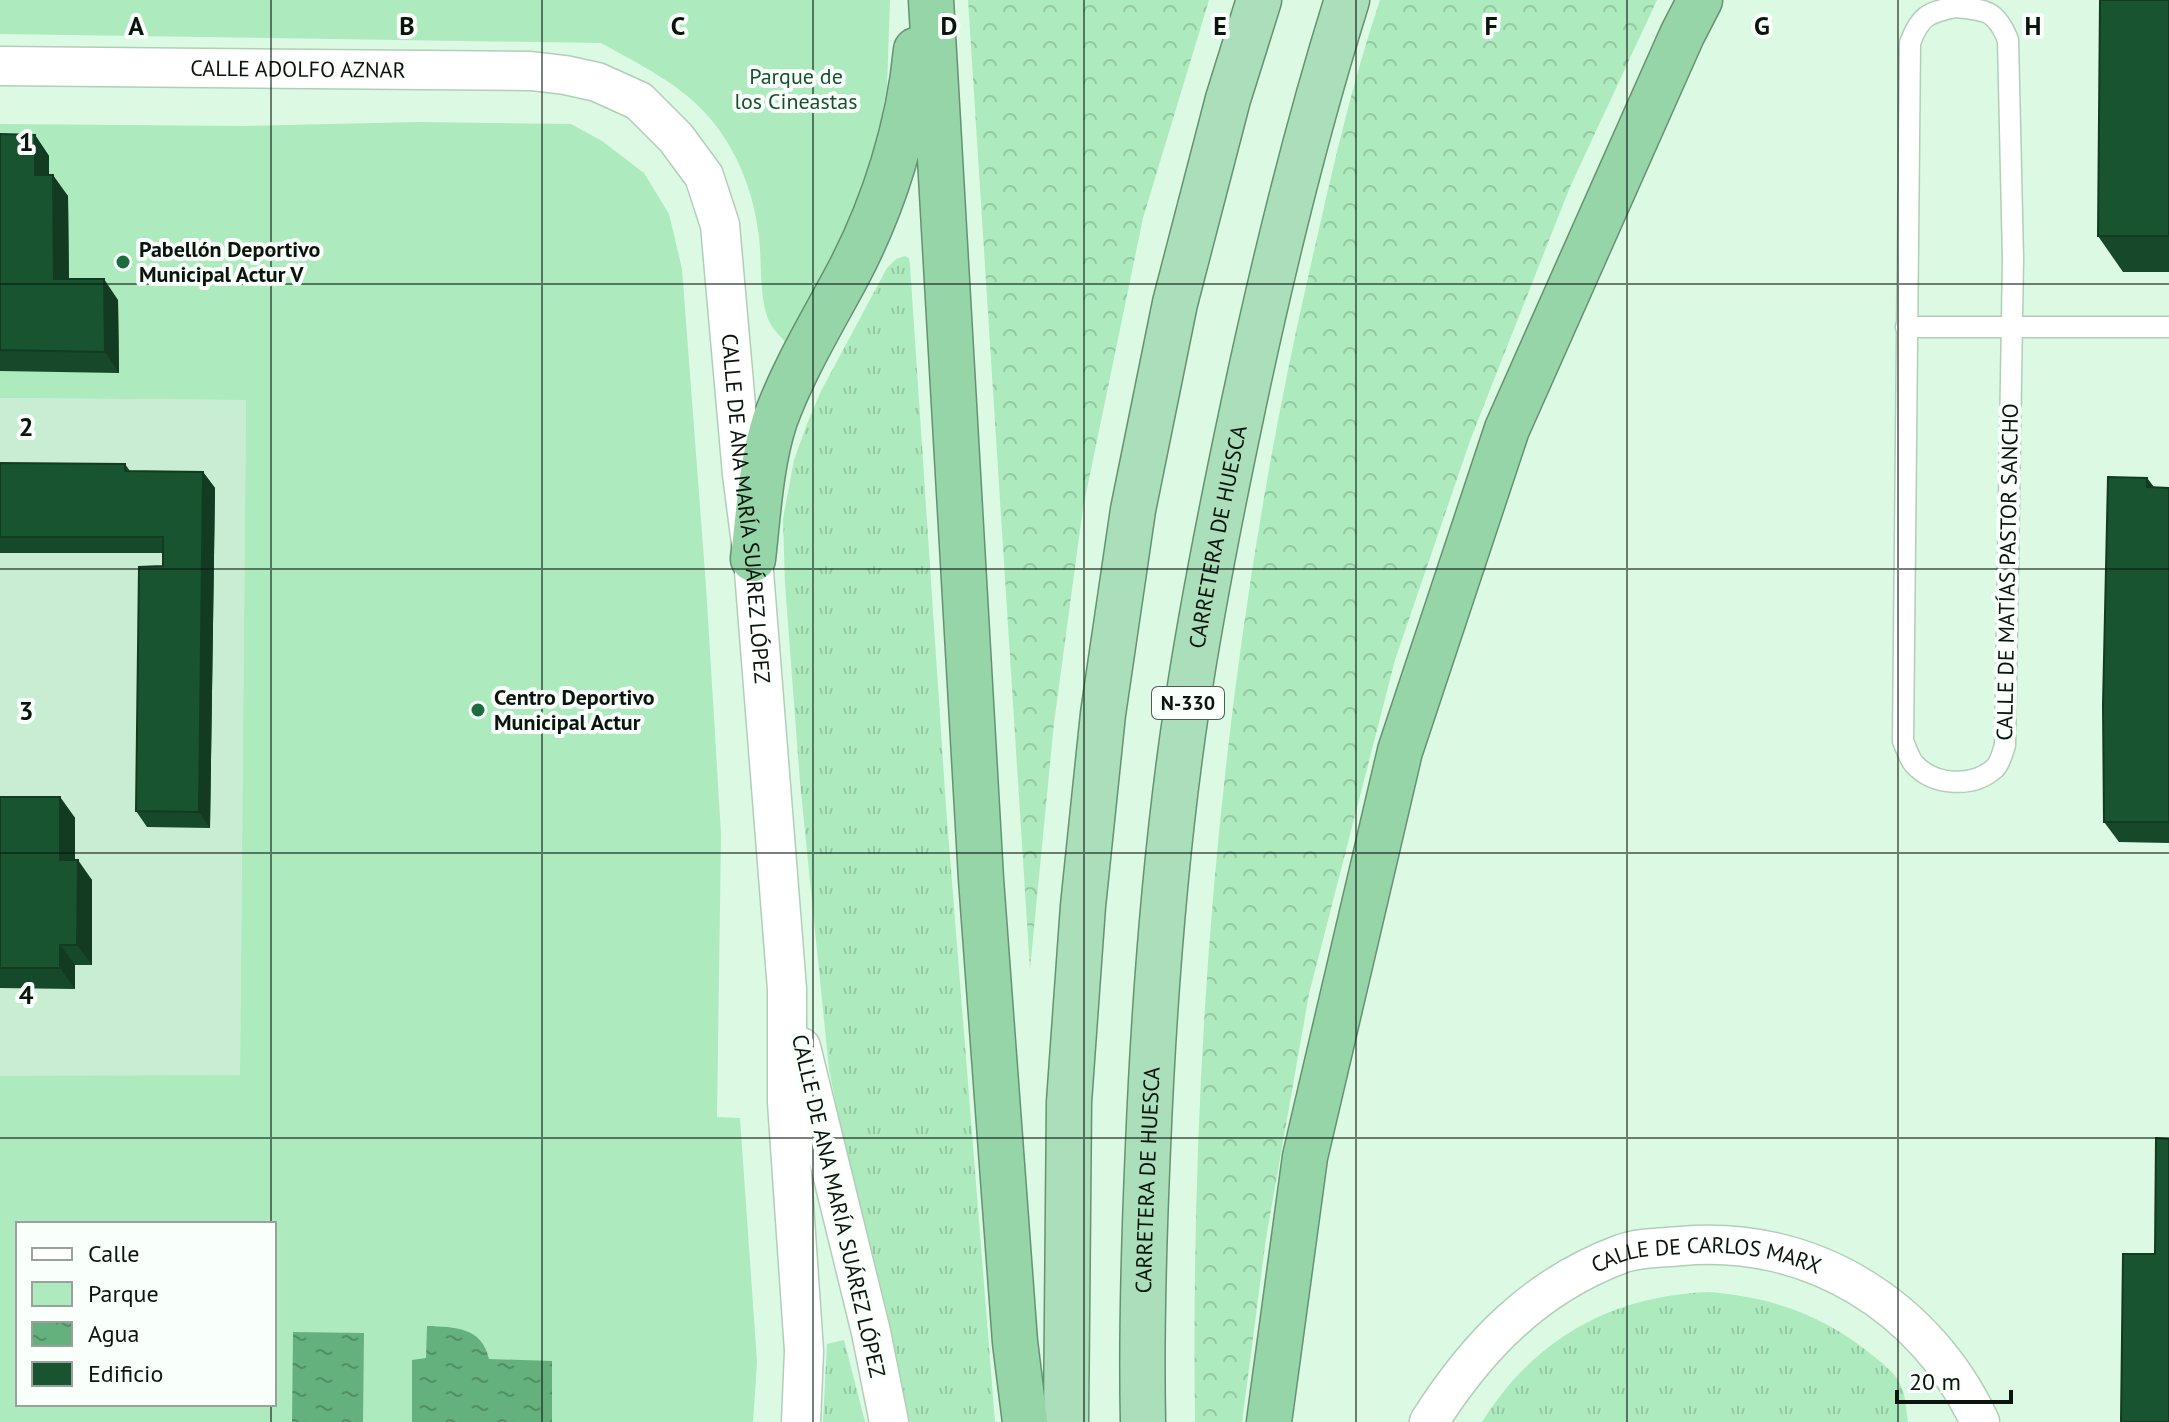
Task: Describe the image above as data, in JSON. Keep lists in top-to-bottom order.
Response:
{
  "streets": {
    "highway": ["CARRETERA DE HUESCA", "N-330"],
    "street": ["CALLE ADOLFO AZNAR", "CALLE DE ANA MARÍA SUÁREZ LÓPEZ", "CALLE DE CARLOS MARX"],
    "lane": ["CALLE DE MATÍAS PASTOR SANCHO"]
  },
  "crossings": [
    ["CALLE ADOLFO AZNAR", "CALLE DE ANA MARÍA SUÁREZ LÓPEZ"]
  ],
  "parks": ["Parque de los Cineastas"],
  "places": ["Pabellón Deportivo Municipal Actur V", "Centro Deportivo Municipal Actur"],
  "legend": [
    "Calle",
    "Parque",
    "Agua",
    "Edificio"
  ],
  "scale_bar": "20 m",
  "grid": {
    "columns": [
      "A",
      "B",
      "C",
      "D",
      "E",
      "F",
      "G",
      "H"
    ],
    "rows": [
      "1",
      "2",
      "3",
      "4"
    ]
  }
}
